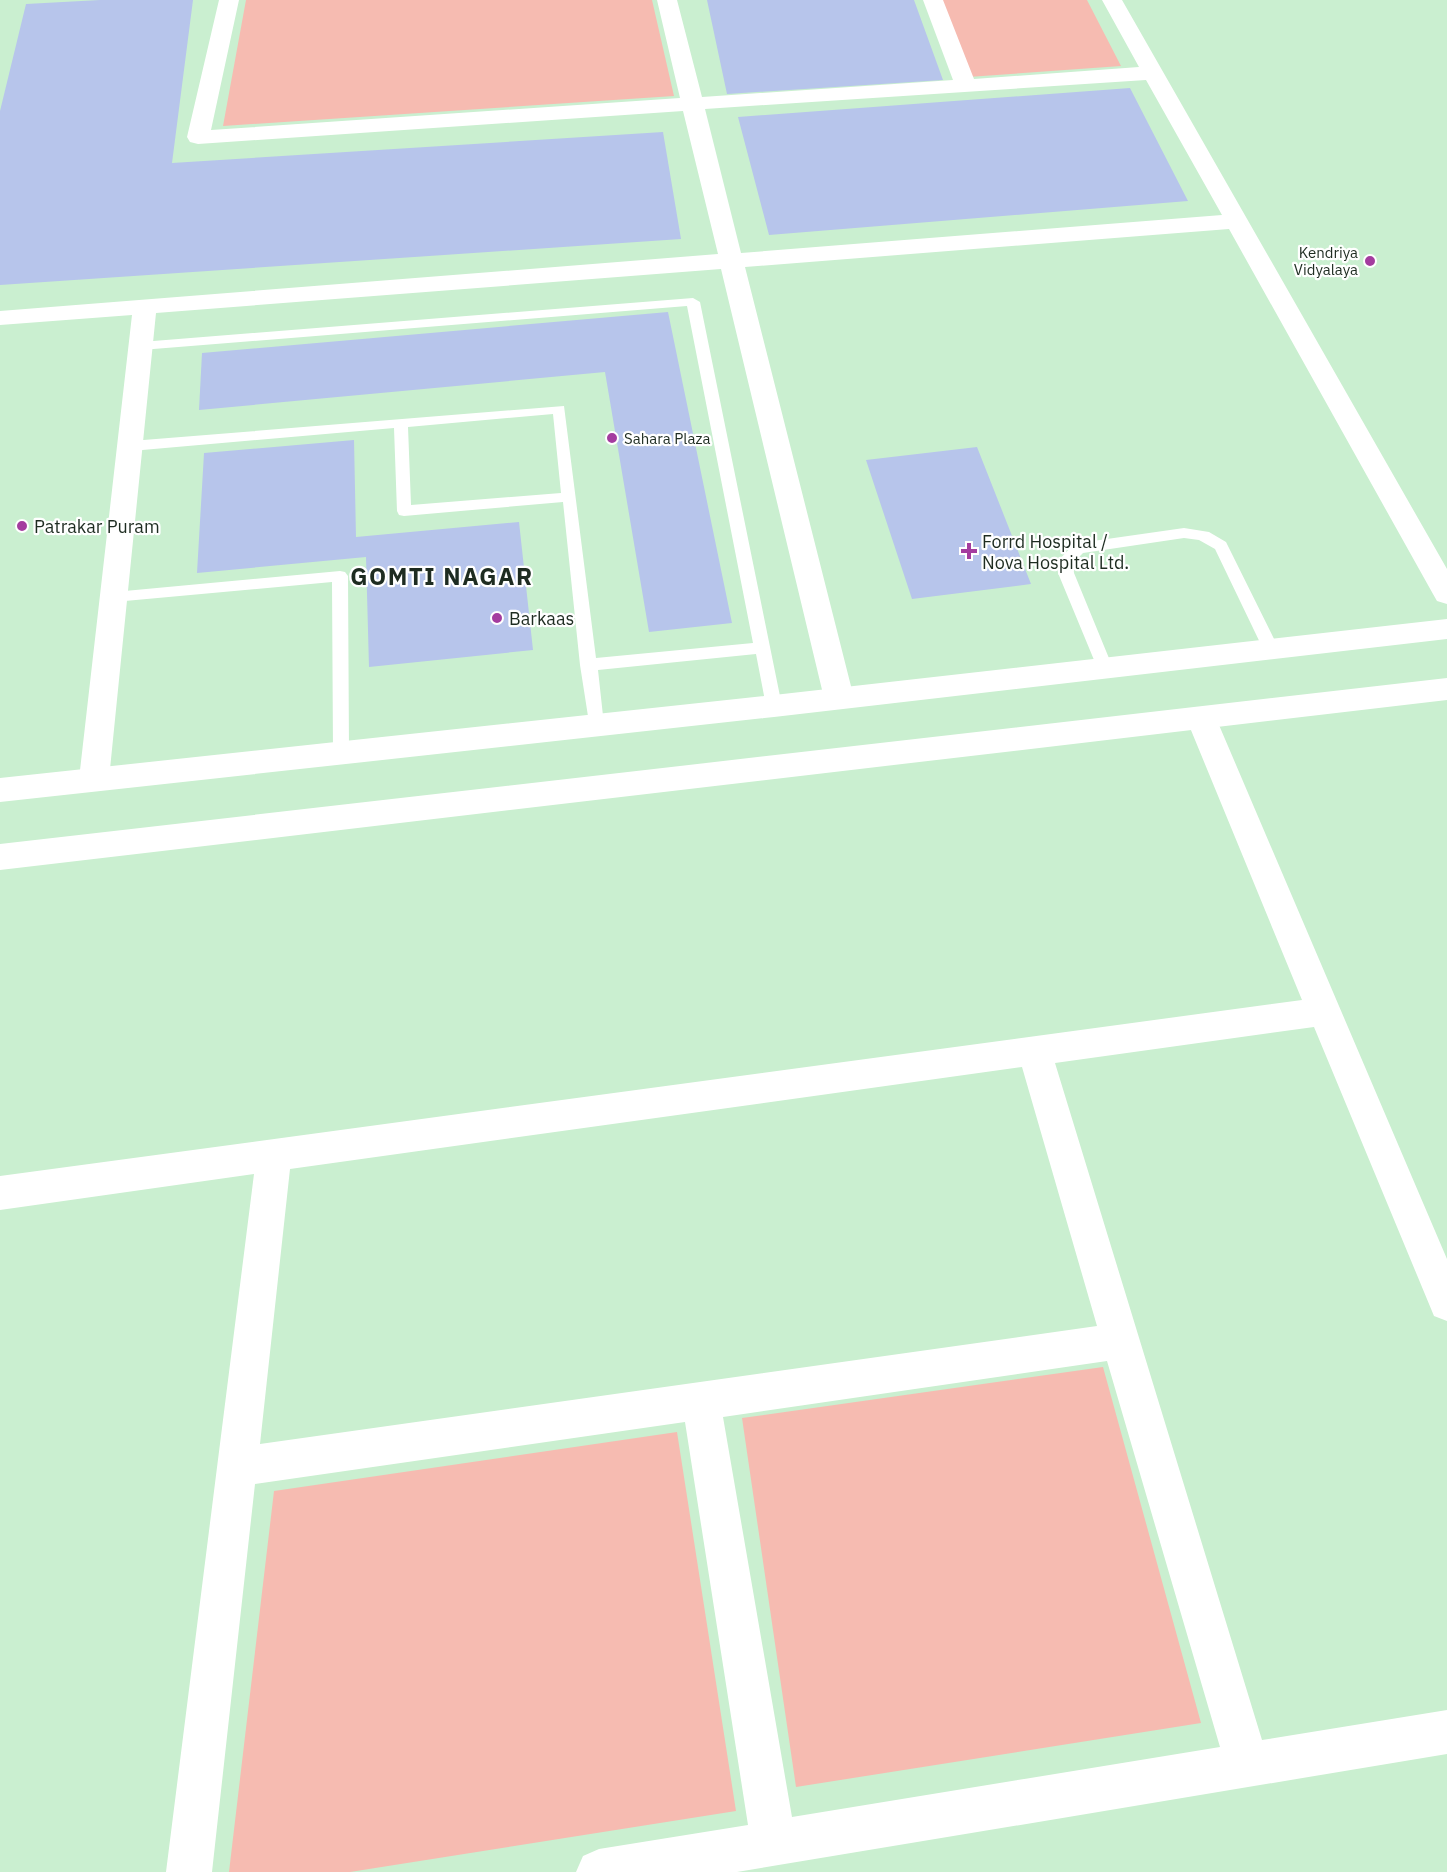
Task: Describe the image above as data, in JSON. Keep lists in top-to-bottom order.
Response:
{
  "districts": ["GOMTI NAGAR"],
  "places": {
    "other": [
      "Kendriya Vidyalaya",
      "Sahara Plaza",
      "Patrakar Puram",
      "Barkaas"
    ],
    "health": ["Forrd Hospital / Nova Hospital Ltd."]
  }
}
